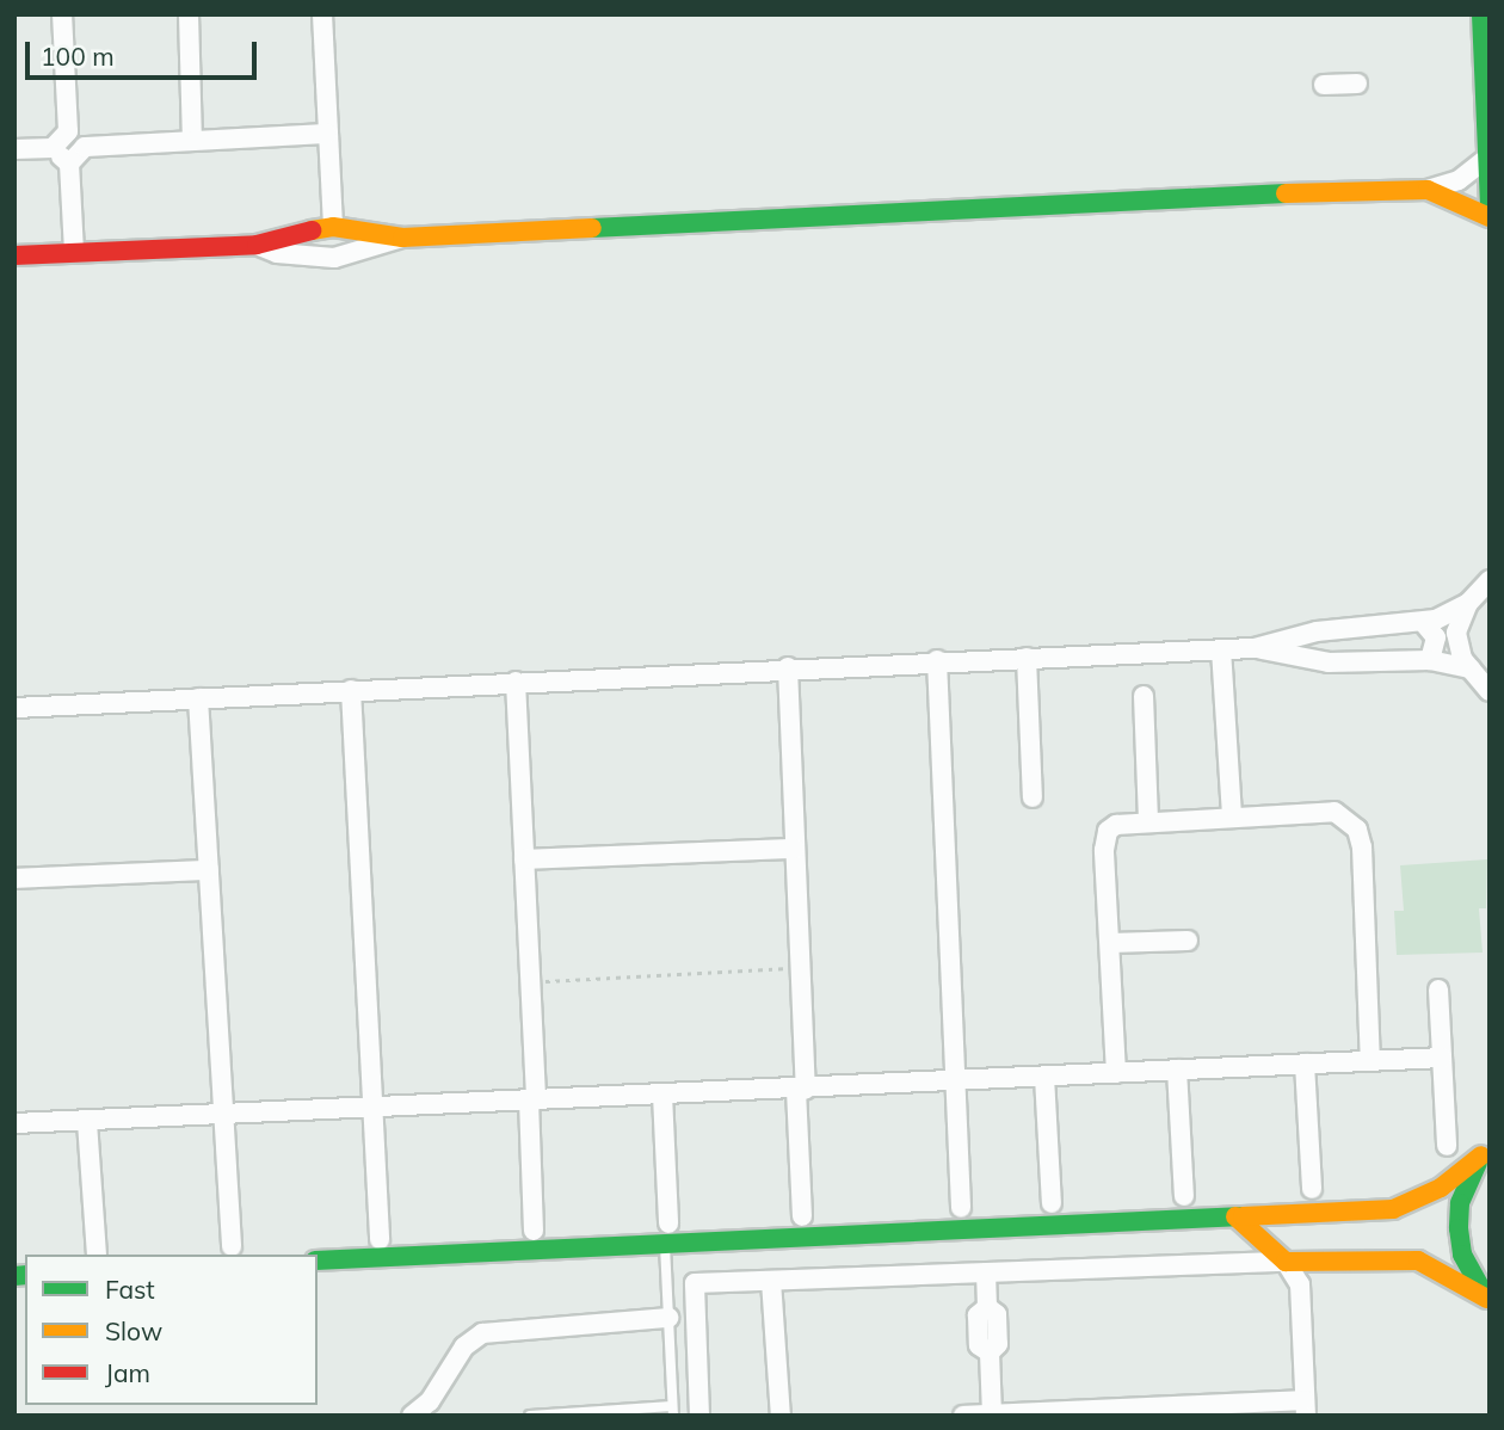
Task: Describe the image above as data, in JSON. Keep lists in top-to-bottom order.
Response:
{
  "legend": ["Fast", "Slow", "Jam"],
  "scale_bar": "100 m"
}
